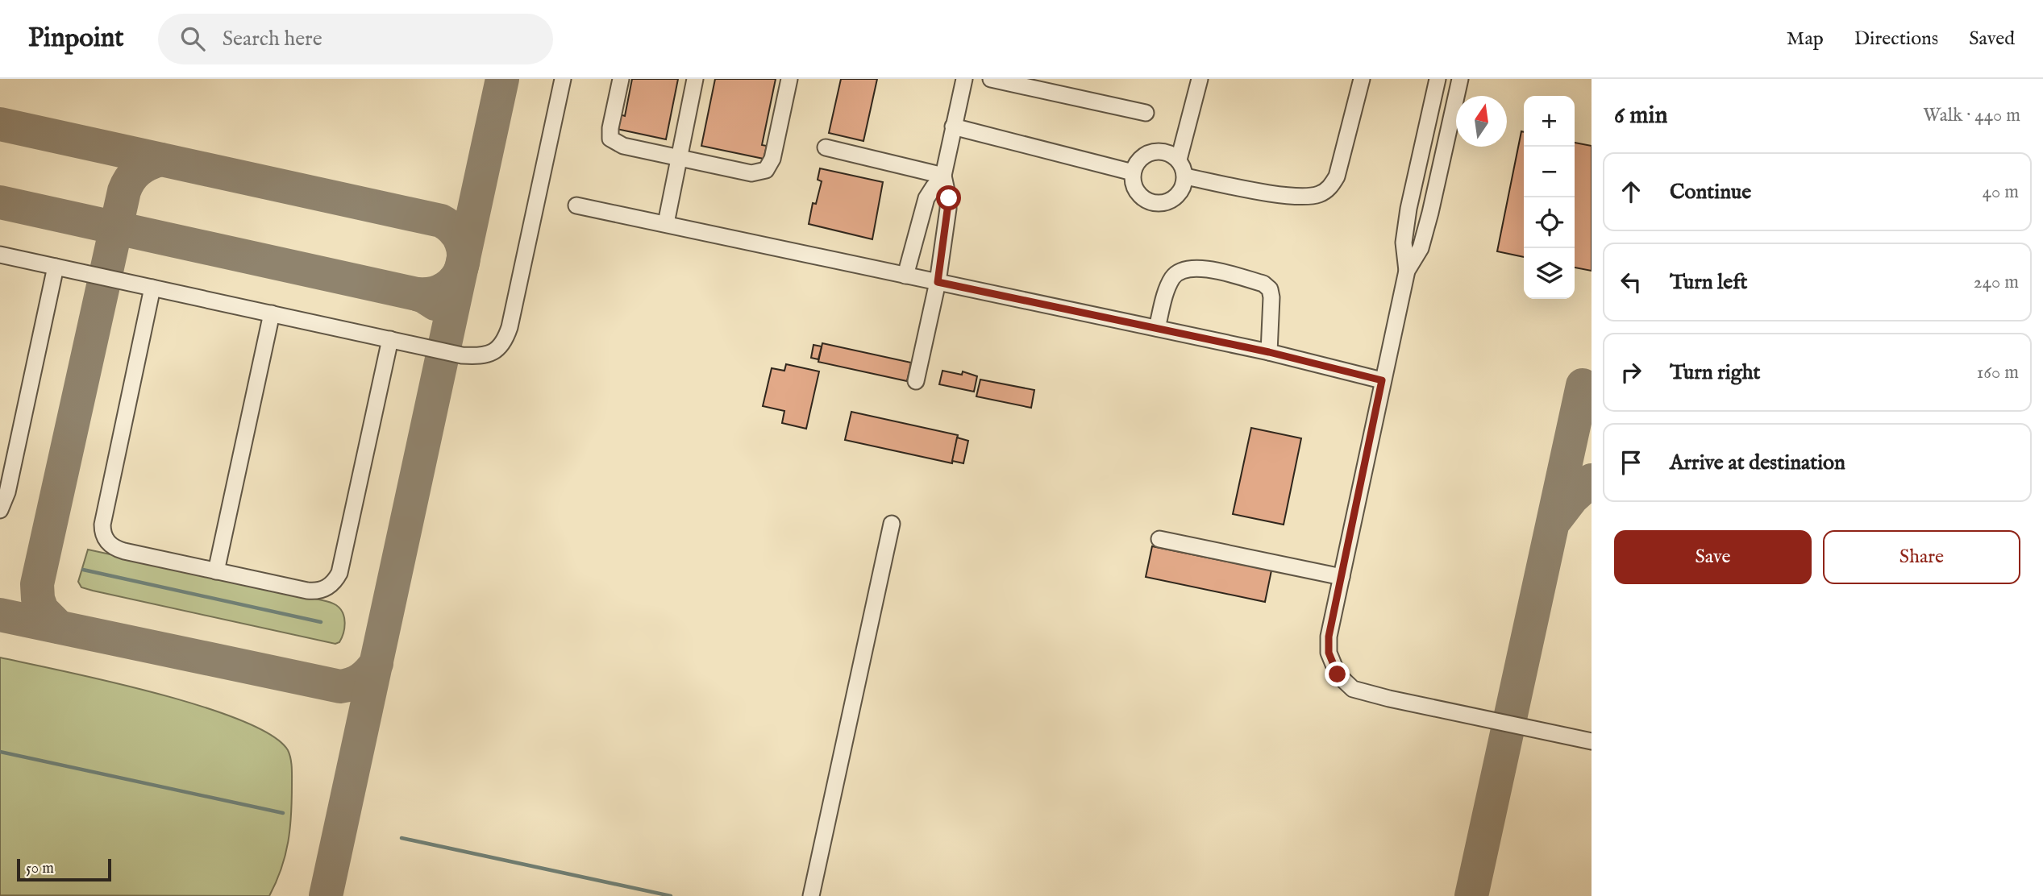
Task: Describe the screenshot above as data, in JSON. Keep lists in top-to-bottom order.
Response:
{
  "scale_bar": "50 m",
  "north": "top",
  "page": {
    "header": "Pinpoint",
    "search": "Search here",
    "nav": ["Map", "Directions", "Saved"],
    "heading": ["6 min", "Walk · 440 m"],
    "map_buttons": ["+", "−"],
    "list": [
      ["Continue", "40 m"],
      ["Turn left", "240 m"],
      ["Turn right", "160 m"],
      "Arrive at destination"
    ],
    "buttons": ["Save", "Share"],
    "scale": "50 m"
  }
}
